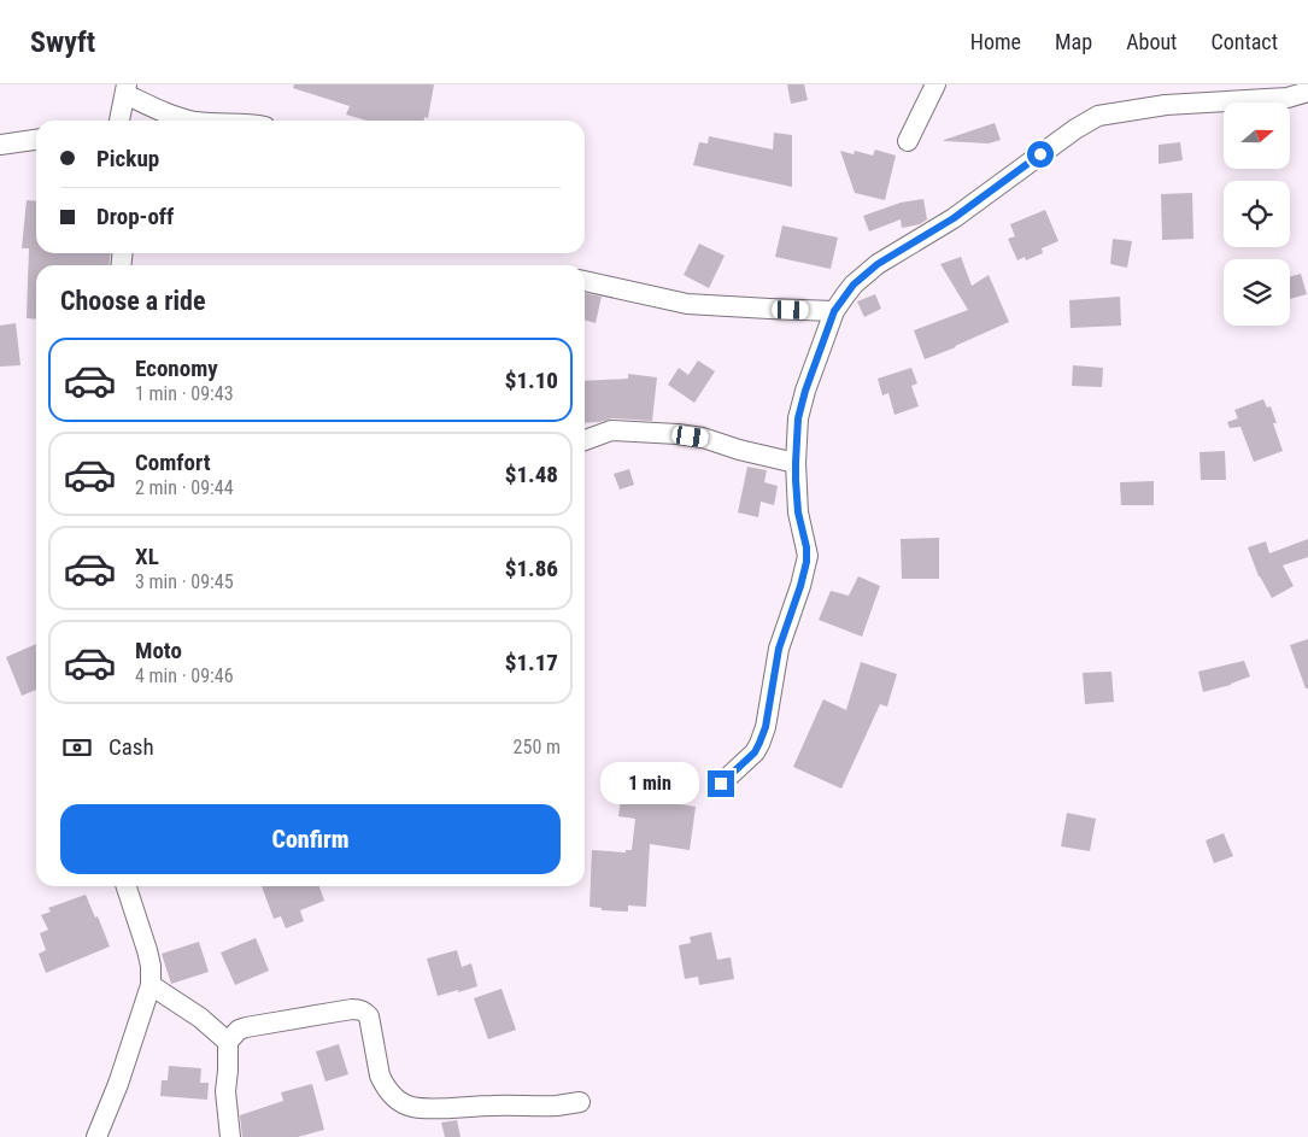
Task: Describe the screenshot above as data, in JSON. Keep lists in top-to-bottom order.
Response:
{
  "north": "right",
  "page": {
    "header": "Swyft",
    "nav": [
      "Home",
      "Map",
      "About",
      "Contact"
    ],
    "banner": ["Pickup", "Drop-off"],
    "heading": "Choose a ride",
    "list": [
      {
        "name": "Economy",
        "note": "1 min · 09:43",
        "value": "$1.10"
      },
      {
        "name": "Comfort",
        "note": "2 min · 09:44",
        "value": "$1.48"
      },
      {
        "name": "XL",
        "note": "3 min · 09:45",
        "value": "$1.86"
      },
      {
        "name": "Moto",
        "note": "4 min · 09:46",
        "value": "$1.17"
      }
    ],
    "pay": ["Cash", "250 m"],
    "bubble": "1 min",
    "buttons": "Confirm"
  }
}
